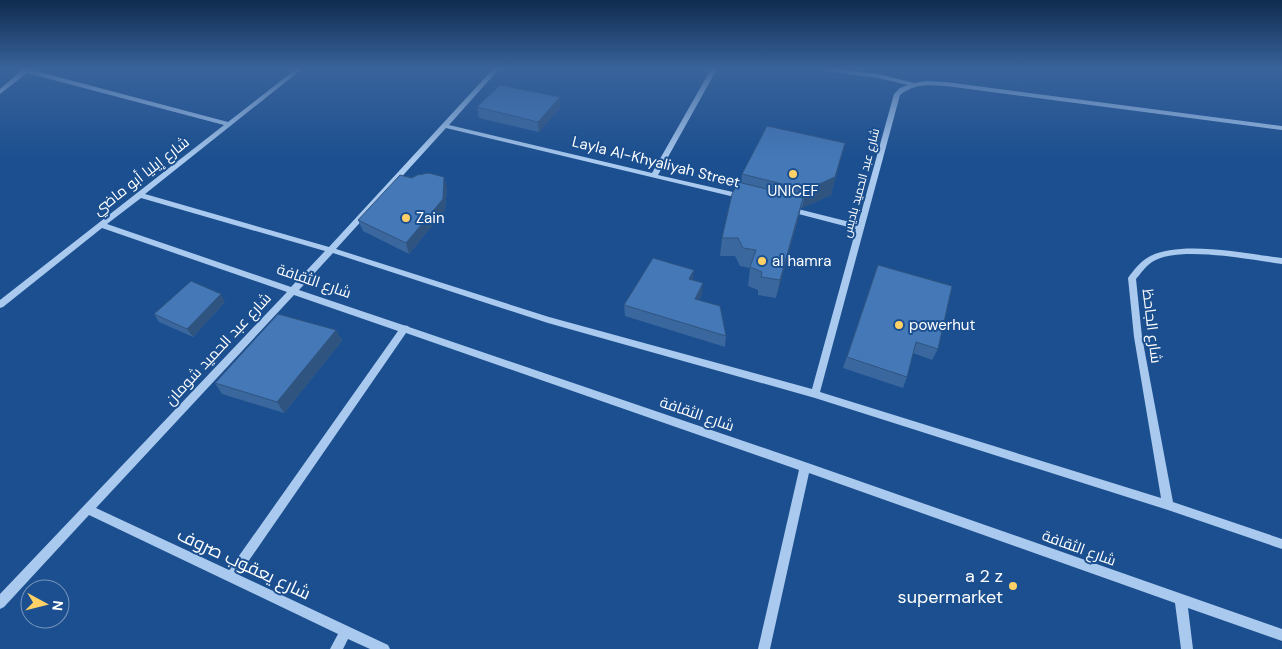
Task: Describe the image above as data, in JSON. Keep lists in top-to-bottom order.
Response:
{
  "streets": {
    "street": [
      "Layla Al-Khyaliyah Street",
      "شارع إيليا أبو ماضي",
      "شارع عبد الحميد باديس",
      "شارع الثقافة",
      "شارع الجاحظ",
      "شارع عبد الحميد شومان",
      "شارع يعقوب صروف"
    ]
  },
  "crossings": [
    ["Layla Al-Khyaliyah Street", "شارع عبد الحميد شومان"],
    ["شارع إيليا أبو ماضي", "شارع الثقافة"],
    ["شارع الثقافة", "شارع عبد الحميد شومان"],
    ["شارع عبد الحميد شومان", "شارع يعقوب صروف"]
  ],
  "places": [
    "UNICEF",
    "Zain",
    "al hamra",
    "powerhut",
    "a 2 z supermarket"
  ],
  "north": "right"
}
